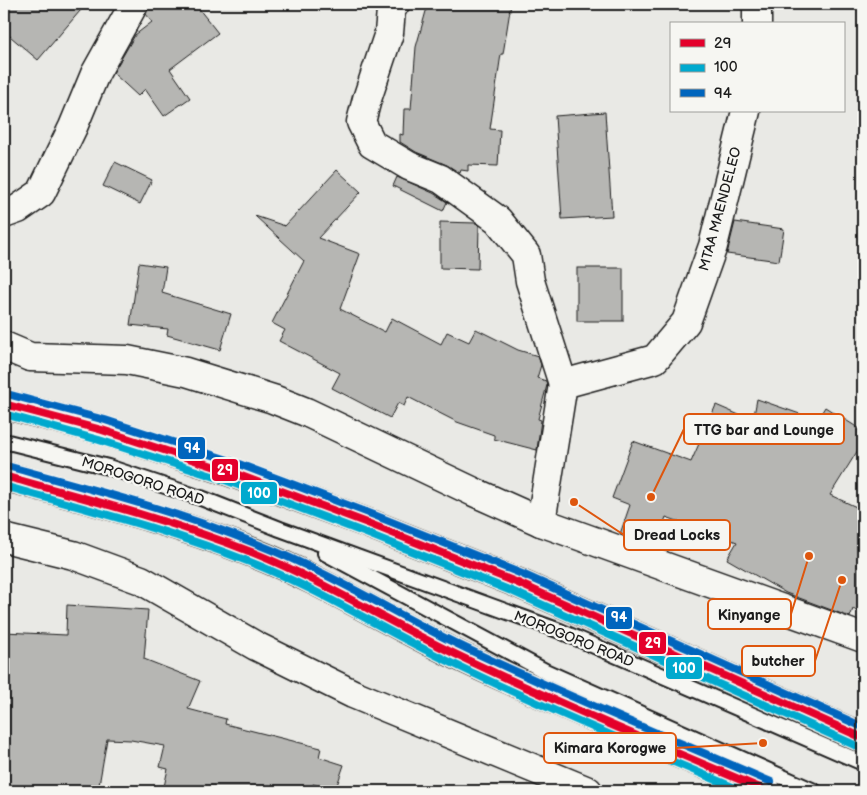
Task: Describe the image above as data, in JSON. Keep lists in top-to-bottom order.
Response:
{
  "streets": {
    "main road": ["MTAA MAENDELEO", "MOROGORO ROAD"]
  },
  "places": [
    "TTG bar and Lounge",
    "Dread Locks",
    "Kinyange",
    "butcher",
    "Kimara Korogwe"
  ],
  "lines": ["transit line 94", "transit line 29", "transit line 100"],
  "legend": ["29", "100", "94"]
}
